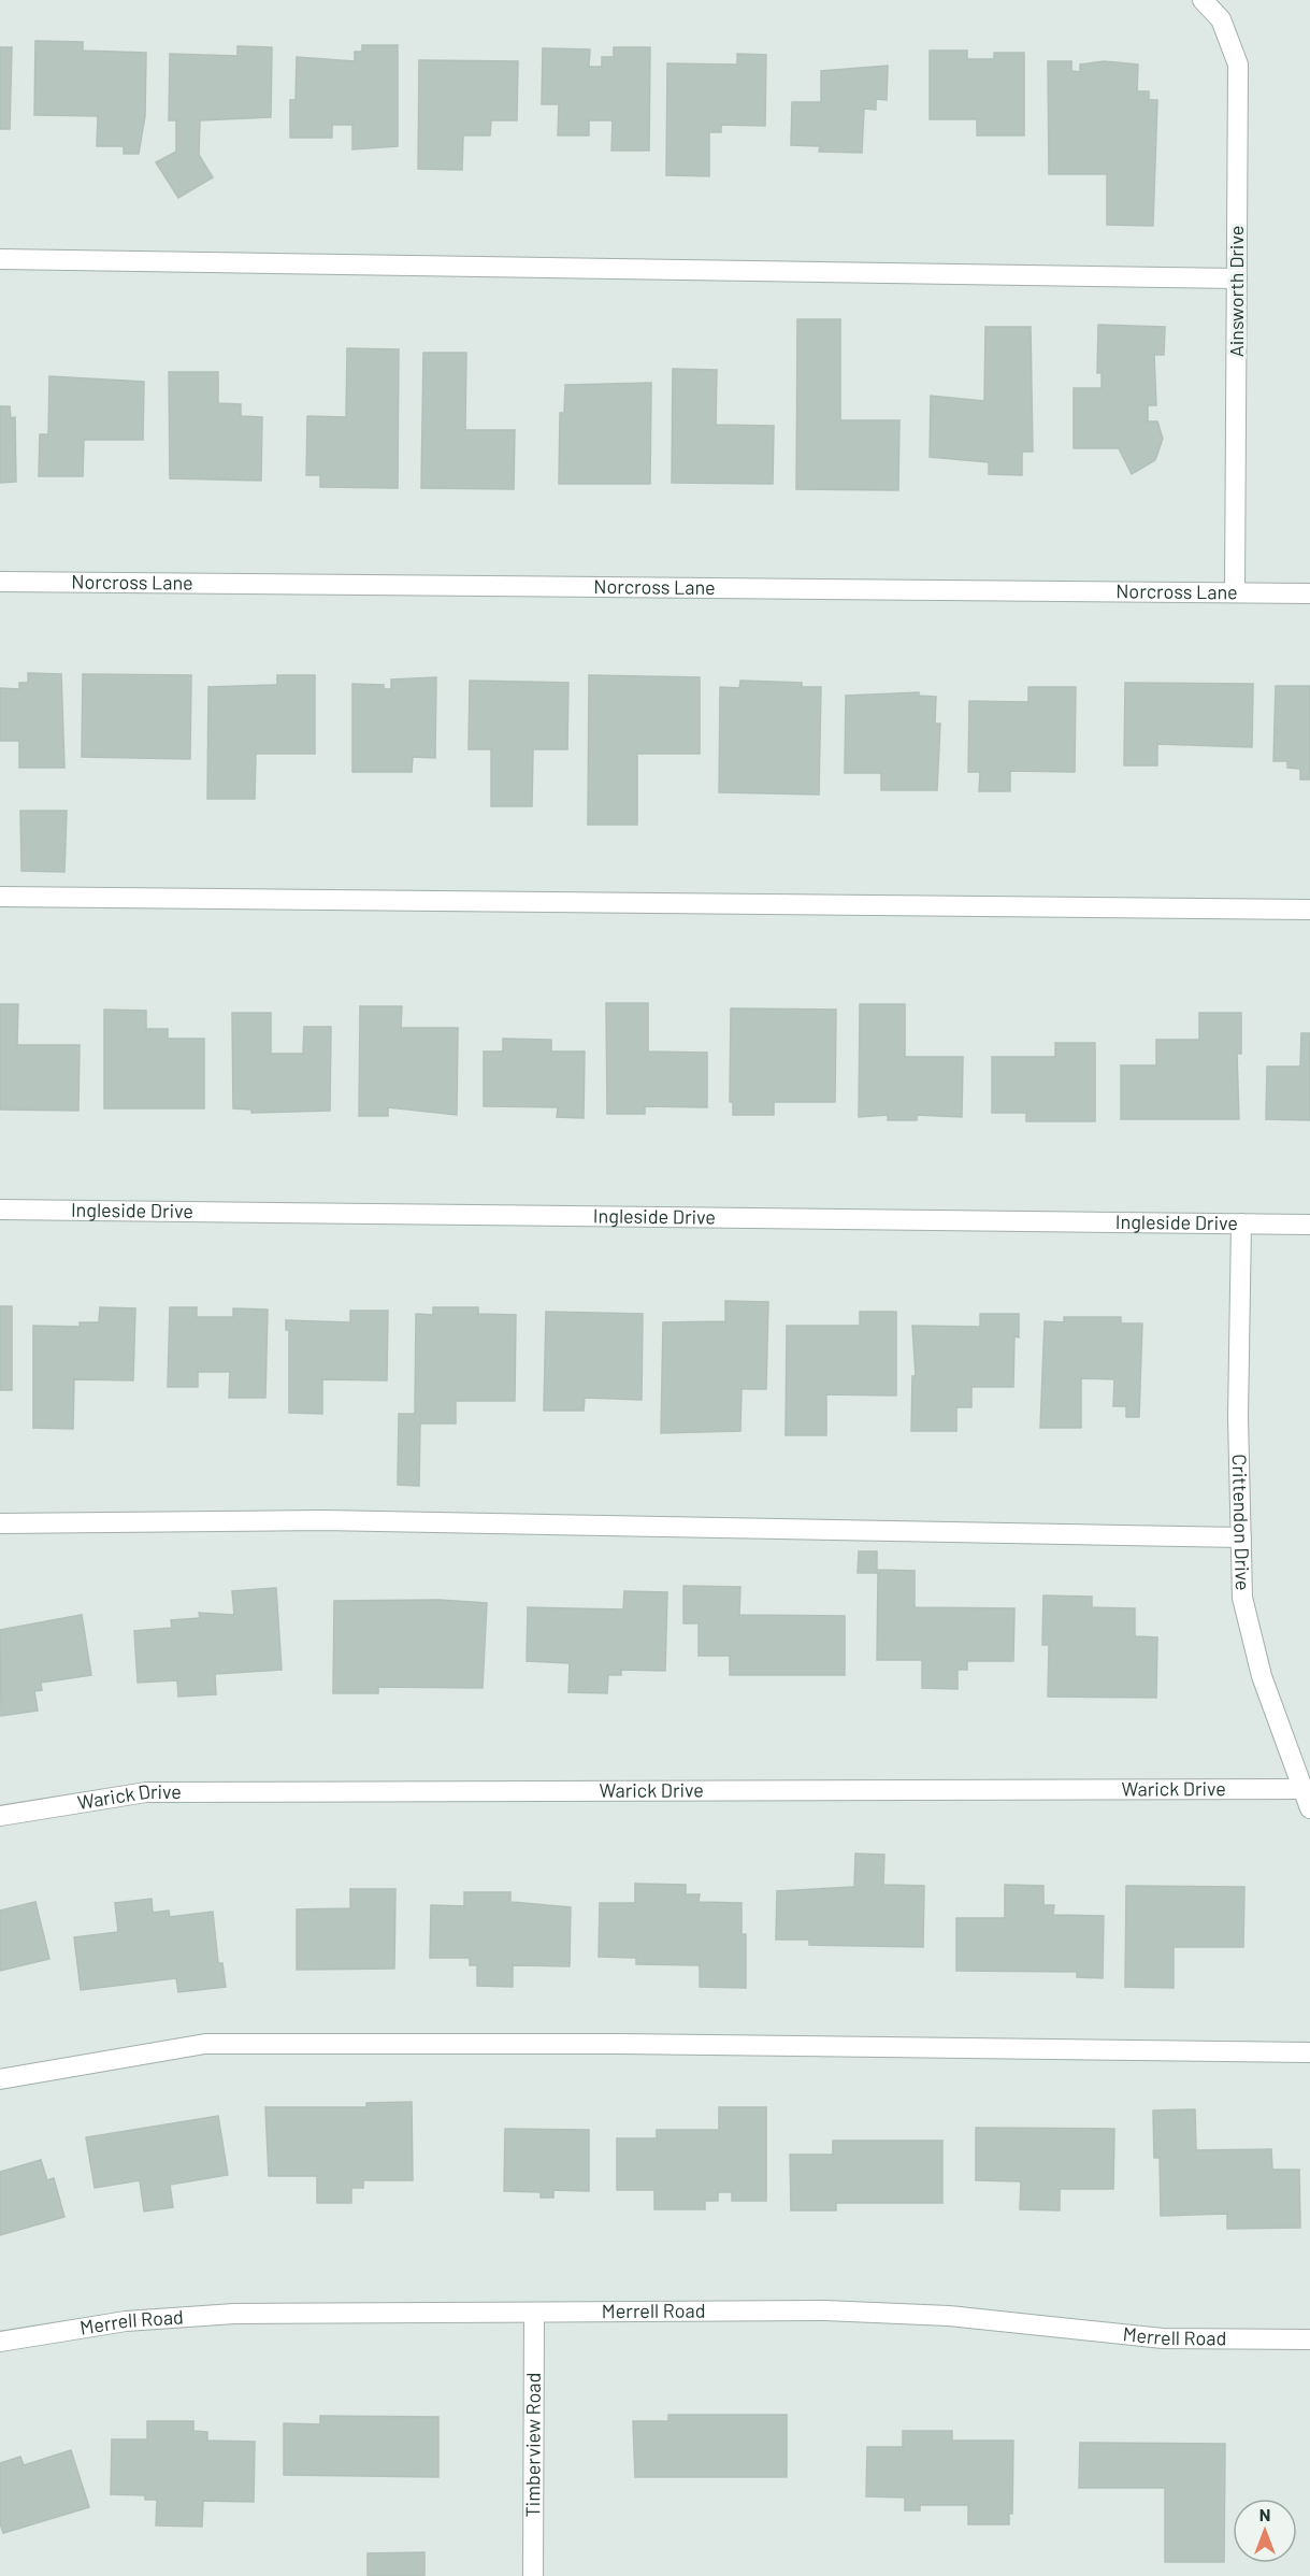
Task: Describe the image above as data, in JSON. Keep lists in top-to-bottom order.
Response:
{
  "streets": {
    "street": [
      "Ainsworth Drive",
      "Norcross Lane",
      "Ingleside Drive",
      "Crittendon Drive",
      "Warick Drive",
      "Merrell Road",
      "Timberview Road"
    ]
  },
  "crossings": [
    ["Ainsworth Drive", "Norcross Lane"],
    ["Ingleside Drive", "Crittendon Drive"],
    ["Crittendon Drive", "Warick Drive"],
    ["Merrell Road", "Timberview Road"]
  ],
  "north": "top"
}
